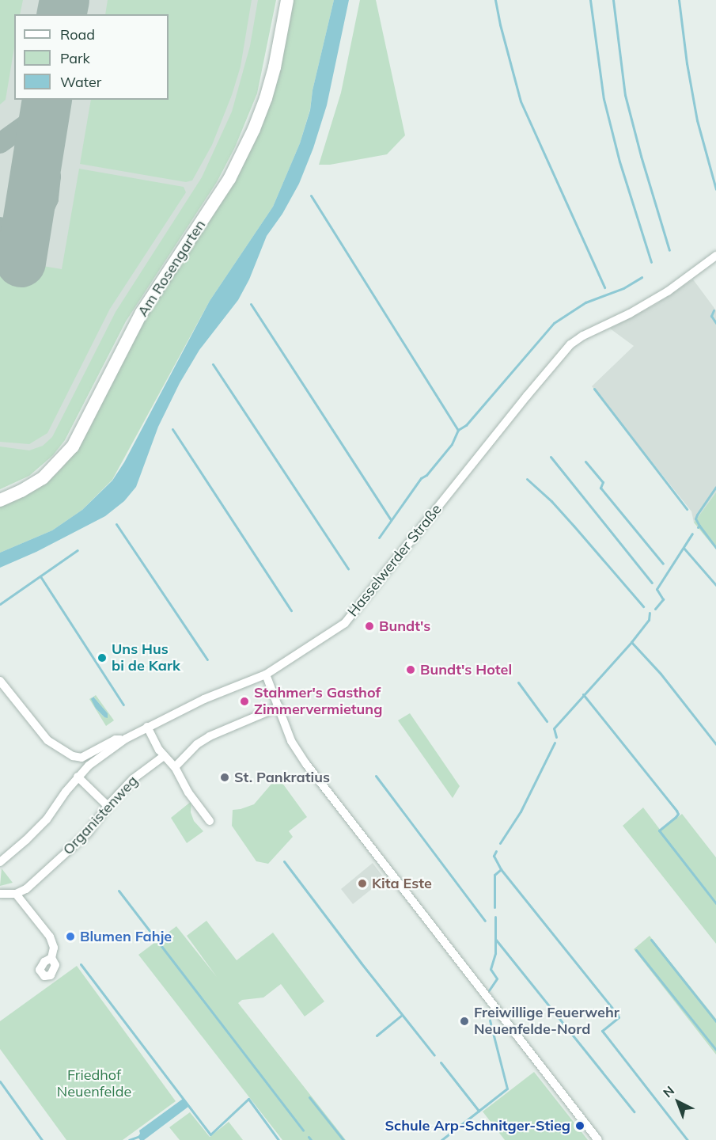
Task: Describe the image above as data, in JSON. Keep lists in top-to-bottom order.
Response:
{
  "streets": {
    "main road": ["Am Rosengarten"],
    "street": ["Hasselwerder Straße", "Organistenweg"]
  },
  "parks": ["Friedhof Neuenfelde"],
  "places": [
    "Bundt's",
    "Uns Hus bi de Kark",
    "Bundt's Hotel",
    "Stahmer's Gasthof Zimmervermietung",
    "St. Pankratius",
    "Kita Este",
    "Blumen Fahje",
    "Freiwillige Feuerwehr Neuenfelde-Nord",
    "Schule Arp-Schnitger-Stieg"
  ],
  "legend": ["Road", "Park", "Water"],
  "north": "top left"
}
